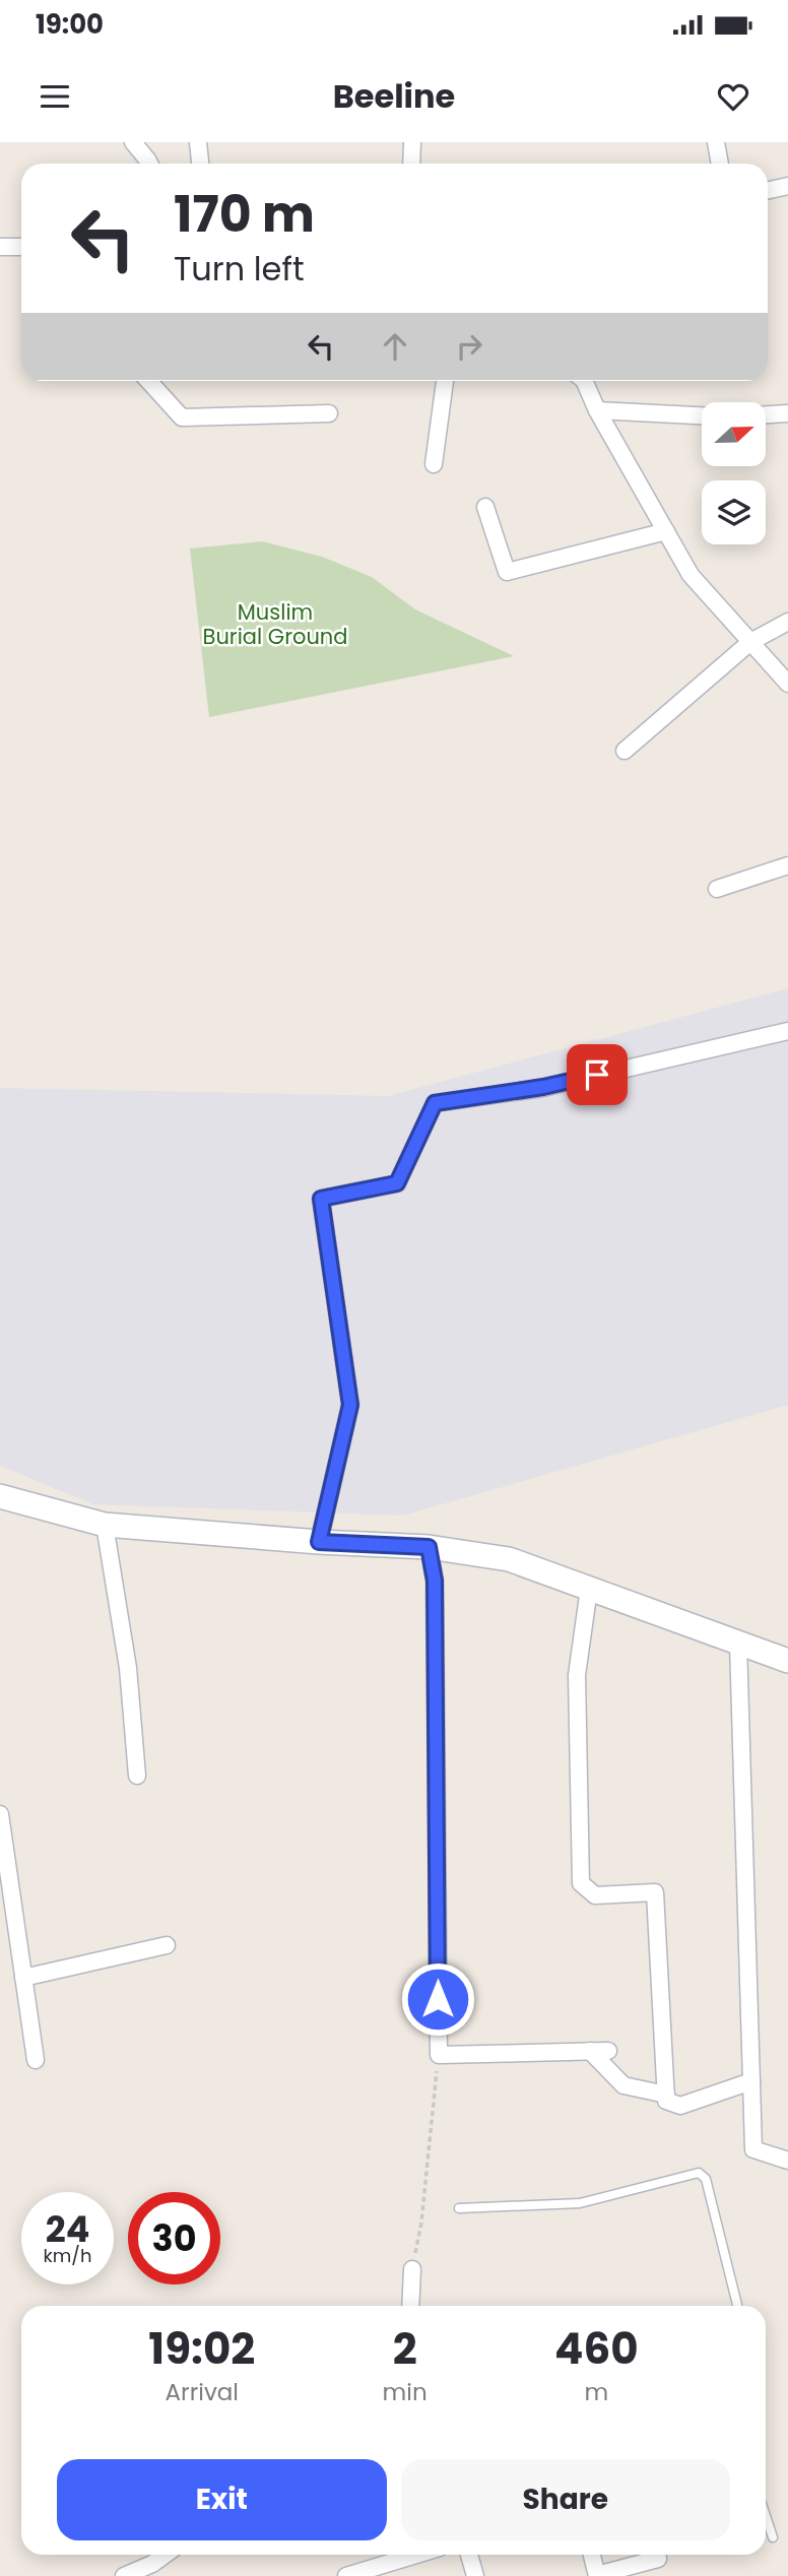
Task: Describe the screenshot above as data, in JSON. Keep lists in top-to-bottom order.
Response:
{
  "parks": ["Muslim Burial Ground"],
  "north": "right",
  "page": {
    "status": "19:00",
    "header": "Beeline",
    "turn": ["170 m", "Turn left"],
    "speed": "24 km/h",
    "limit": "30",
    "eta": [
      "19:02",
      "Arrival",
      "2",
      "min",
      "460",
      "m"
    ],
    "buttons": ["Exit", "Share"]
  }
}
